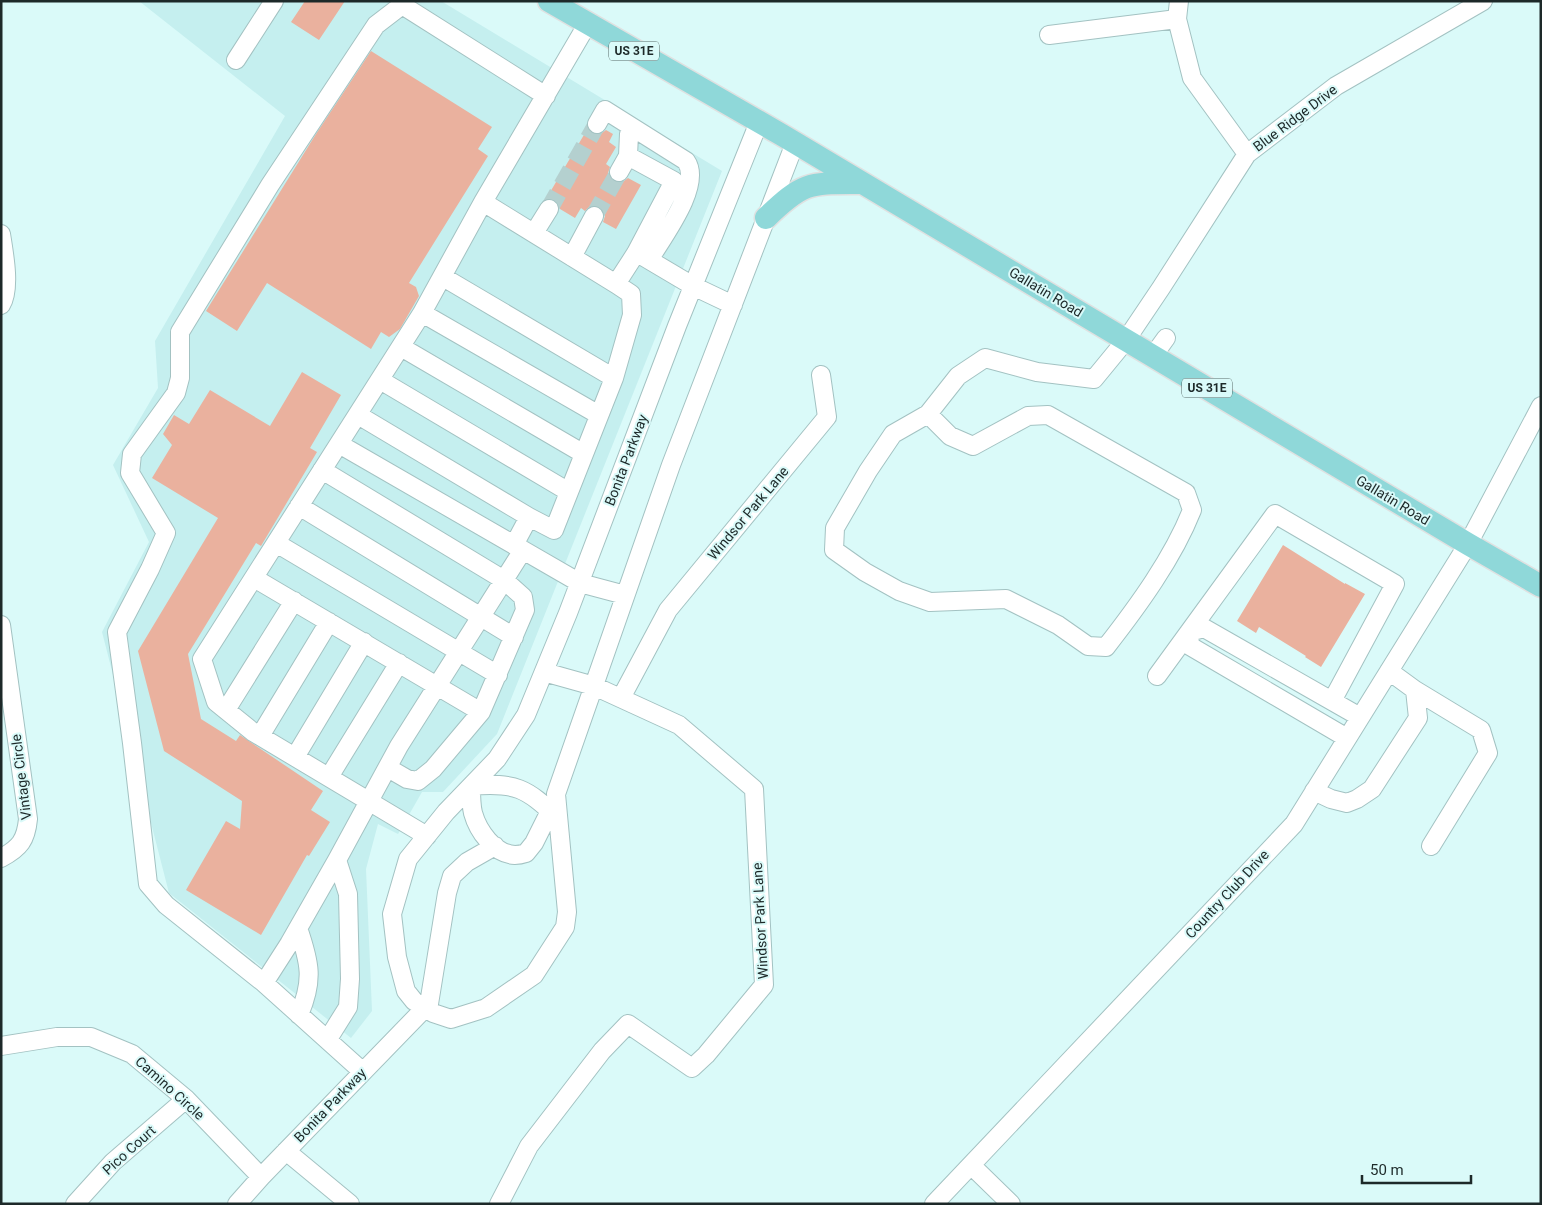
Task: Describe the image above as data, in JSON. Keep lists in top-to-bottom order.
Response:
{
  "streets": {
    "main road": ["US 31E", "Gallatin Road"],
    "street": [
      "Blue Ridge Drive",
      "Bonita Parkway",
      "Windsor Park Lane",
      "Vintage Circle",
      "Country Club Drive",
      "Camino Circle",
      "Pico Court"
    ]
  },
  "crossings": [
    ["Blue Ridge Drive", "Gallatin Road"],
    ["Gallatin Road", "Bonita Parkway"],
    ["Gallatin Road", "Country Club Drive"],
    ["Bonita Parkway", "Windsor Park Lane"],
    ["Bonita Parkway", "Camino Circle"],
    ["Camino Circle", "Pico Court"]
  ],
  "scale_bar": "50 m"
}
